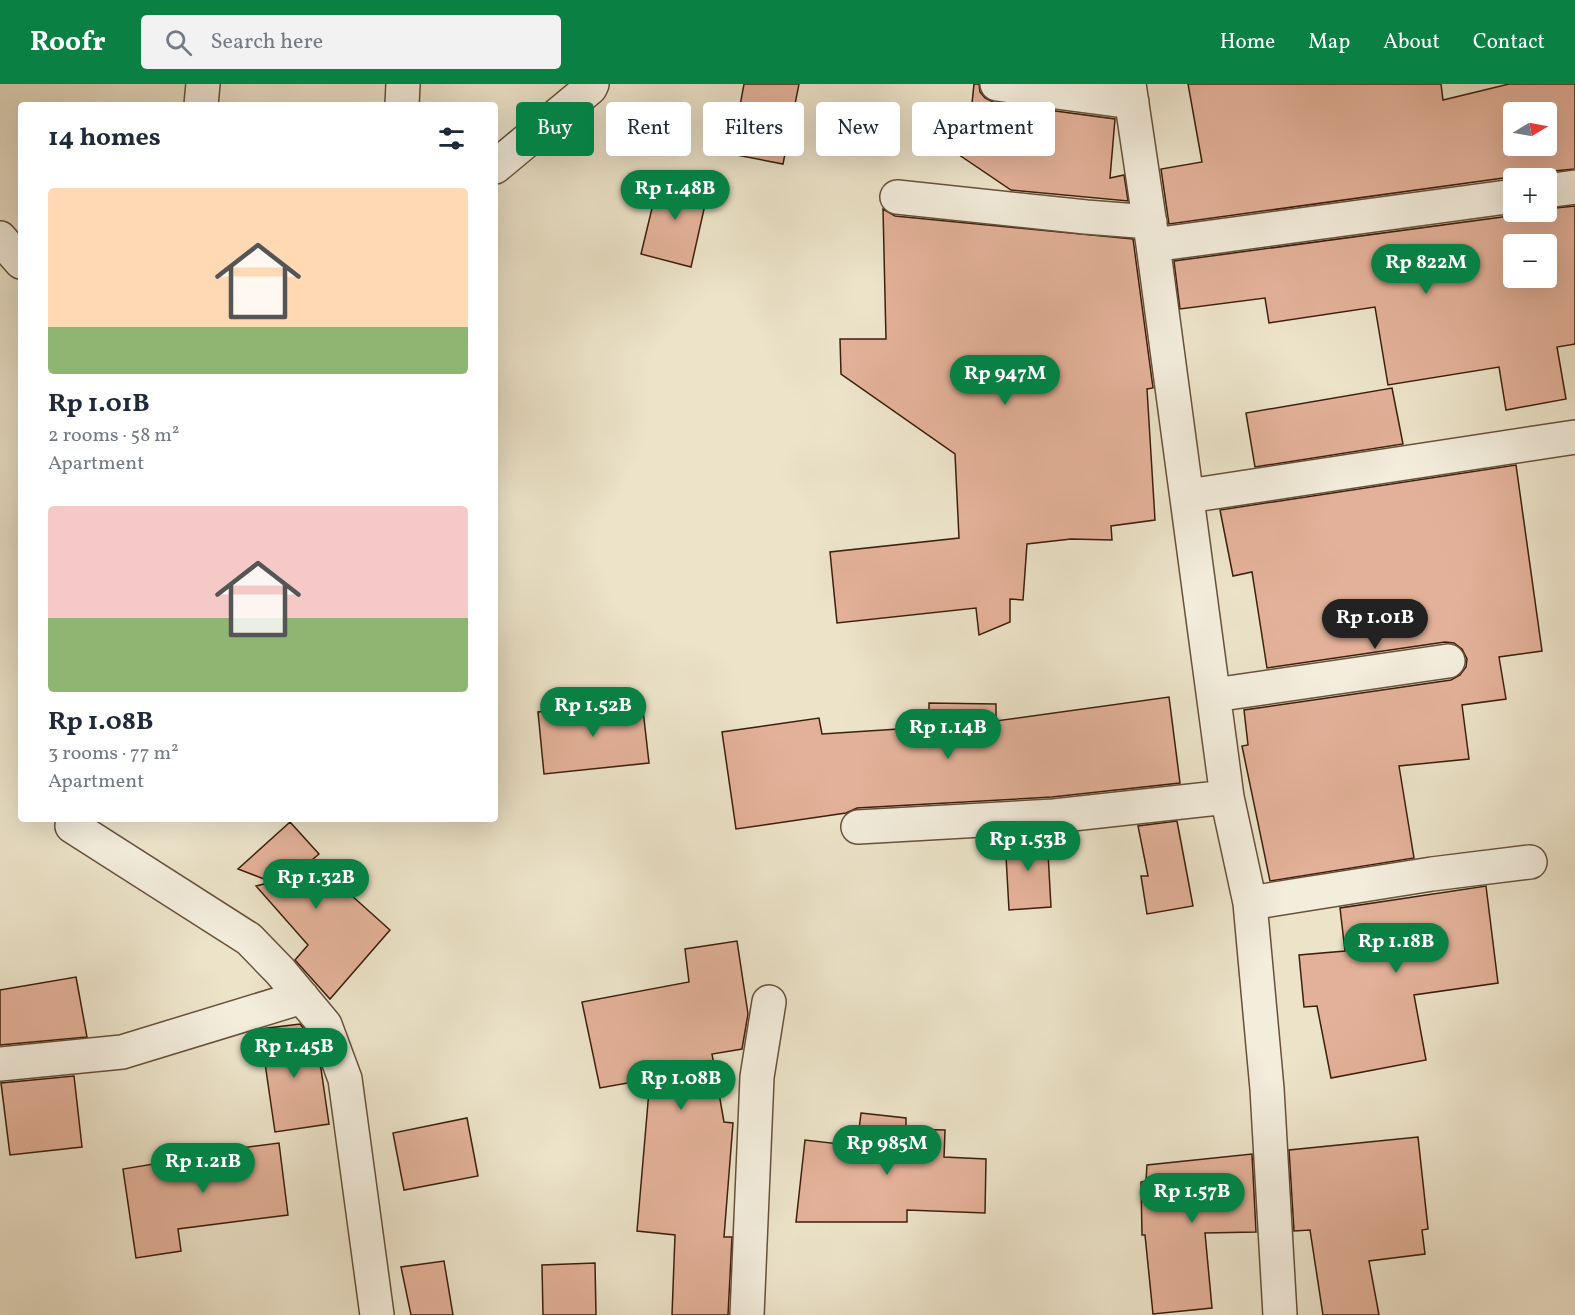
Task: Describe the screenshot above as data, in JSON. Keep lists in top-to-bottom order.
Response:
{
  "north": "right",
  "page": {
    "header": "Roofr",
    "search": "Search here",
    "nav": [
      "Home",
      "Map",
      "About",
      "Contact"
    ],
    "map_buttons": ["+", "−"],
    "chip": [
      "Buy",
      "Rent",
      "Filters",
      "New",
      "Apartment"
    ],
    "heading": "14 homes",
    "price": [
      "Rp 1.48B",
      "Rp 822M",
      "Rp 947M",
      "Rp 1.01B",
      "Rp 1.52B",
      "Rp 1.14B",
      "Rp 1.53B",
      "Rp 1.32B",
      "Rp 1.18B",
      "Rp 1.45B",
      "Rp 1.08B",
      "Rp 985M",
      "Rp 1.21B",
      "Rp 1.57B"
    ],
    "list": [
      {
        "name": "Rp 1.01B",
        "note": "2 rooms · 58 m² · Apartment"
      },
      {
        "name": "Rp 1.08B",
        "note": "3 rooms · 77 m² · Apartment"
      }
    ]
  }
}
